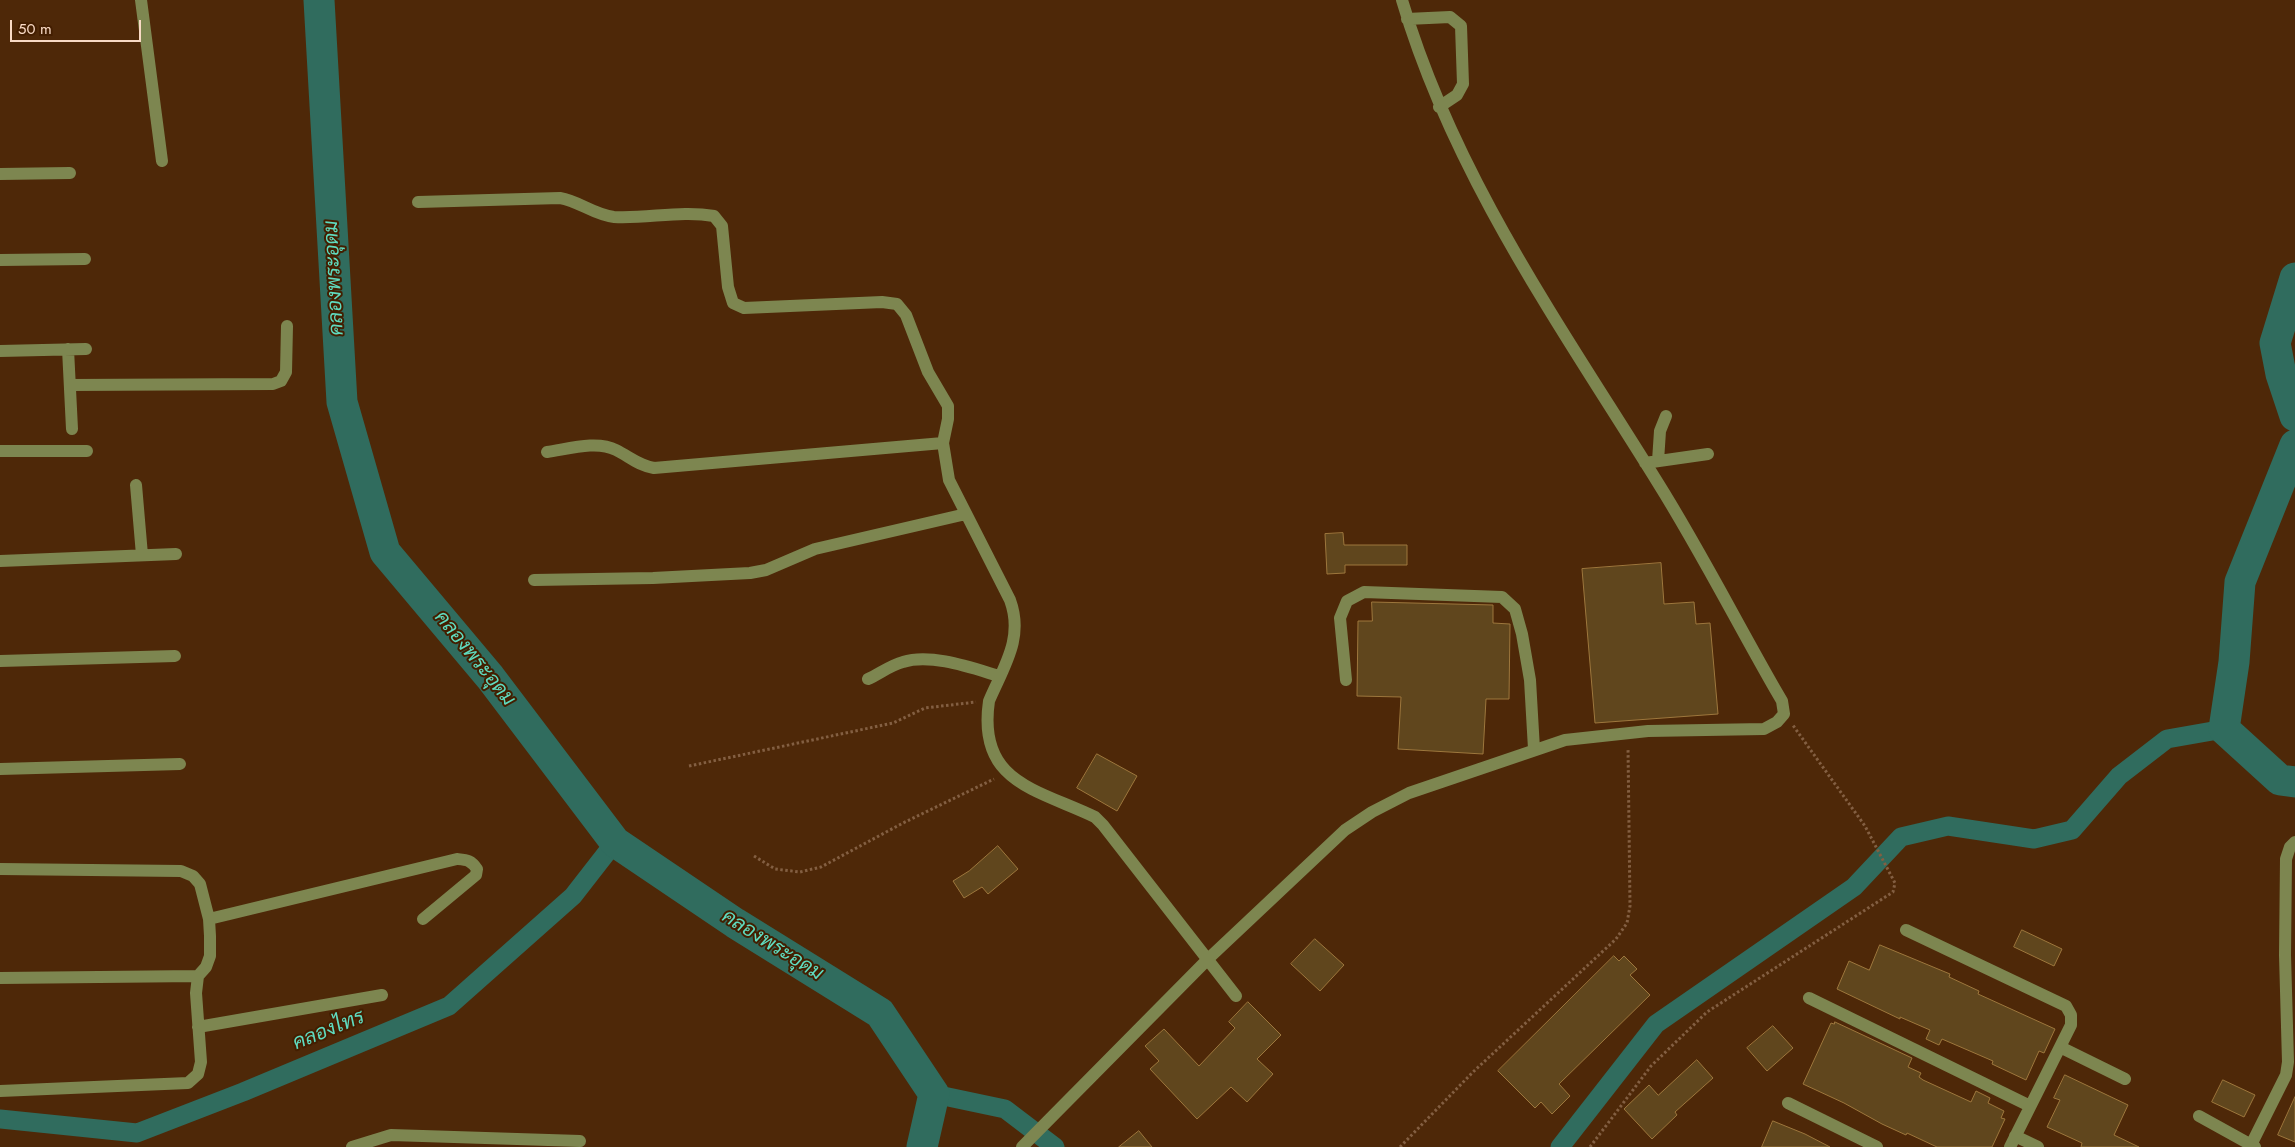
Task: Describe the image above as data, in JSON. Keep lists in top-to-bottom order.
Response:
{
  "water": ["คลองพระอุดม", "คลองไทร"],
  "scale_bar": "50 m"
}
